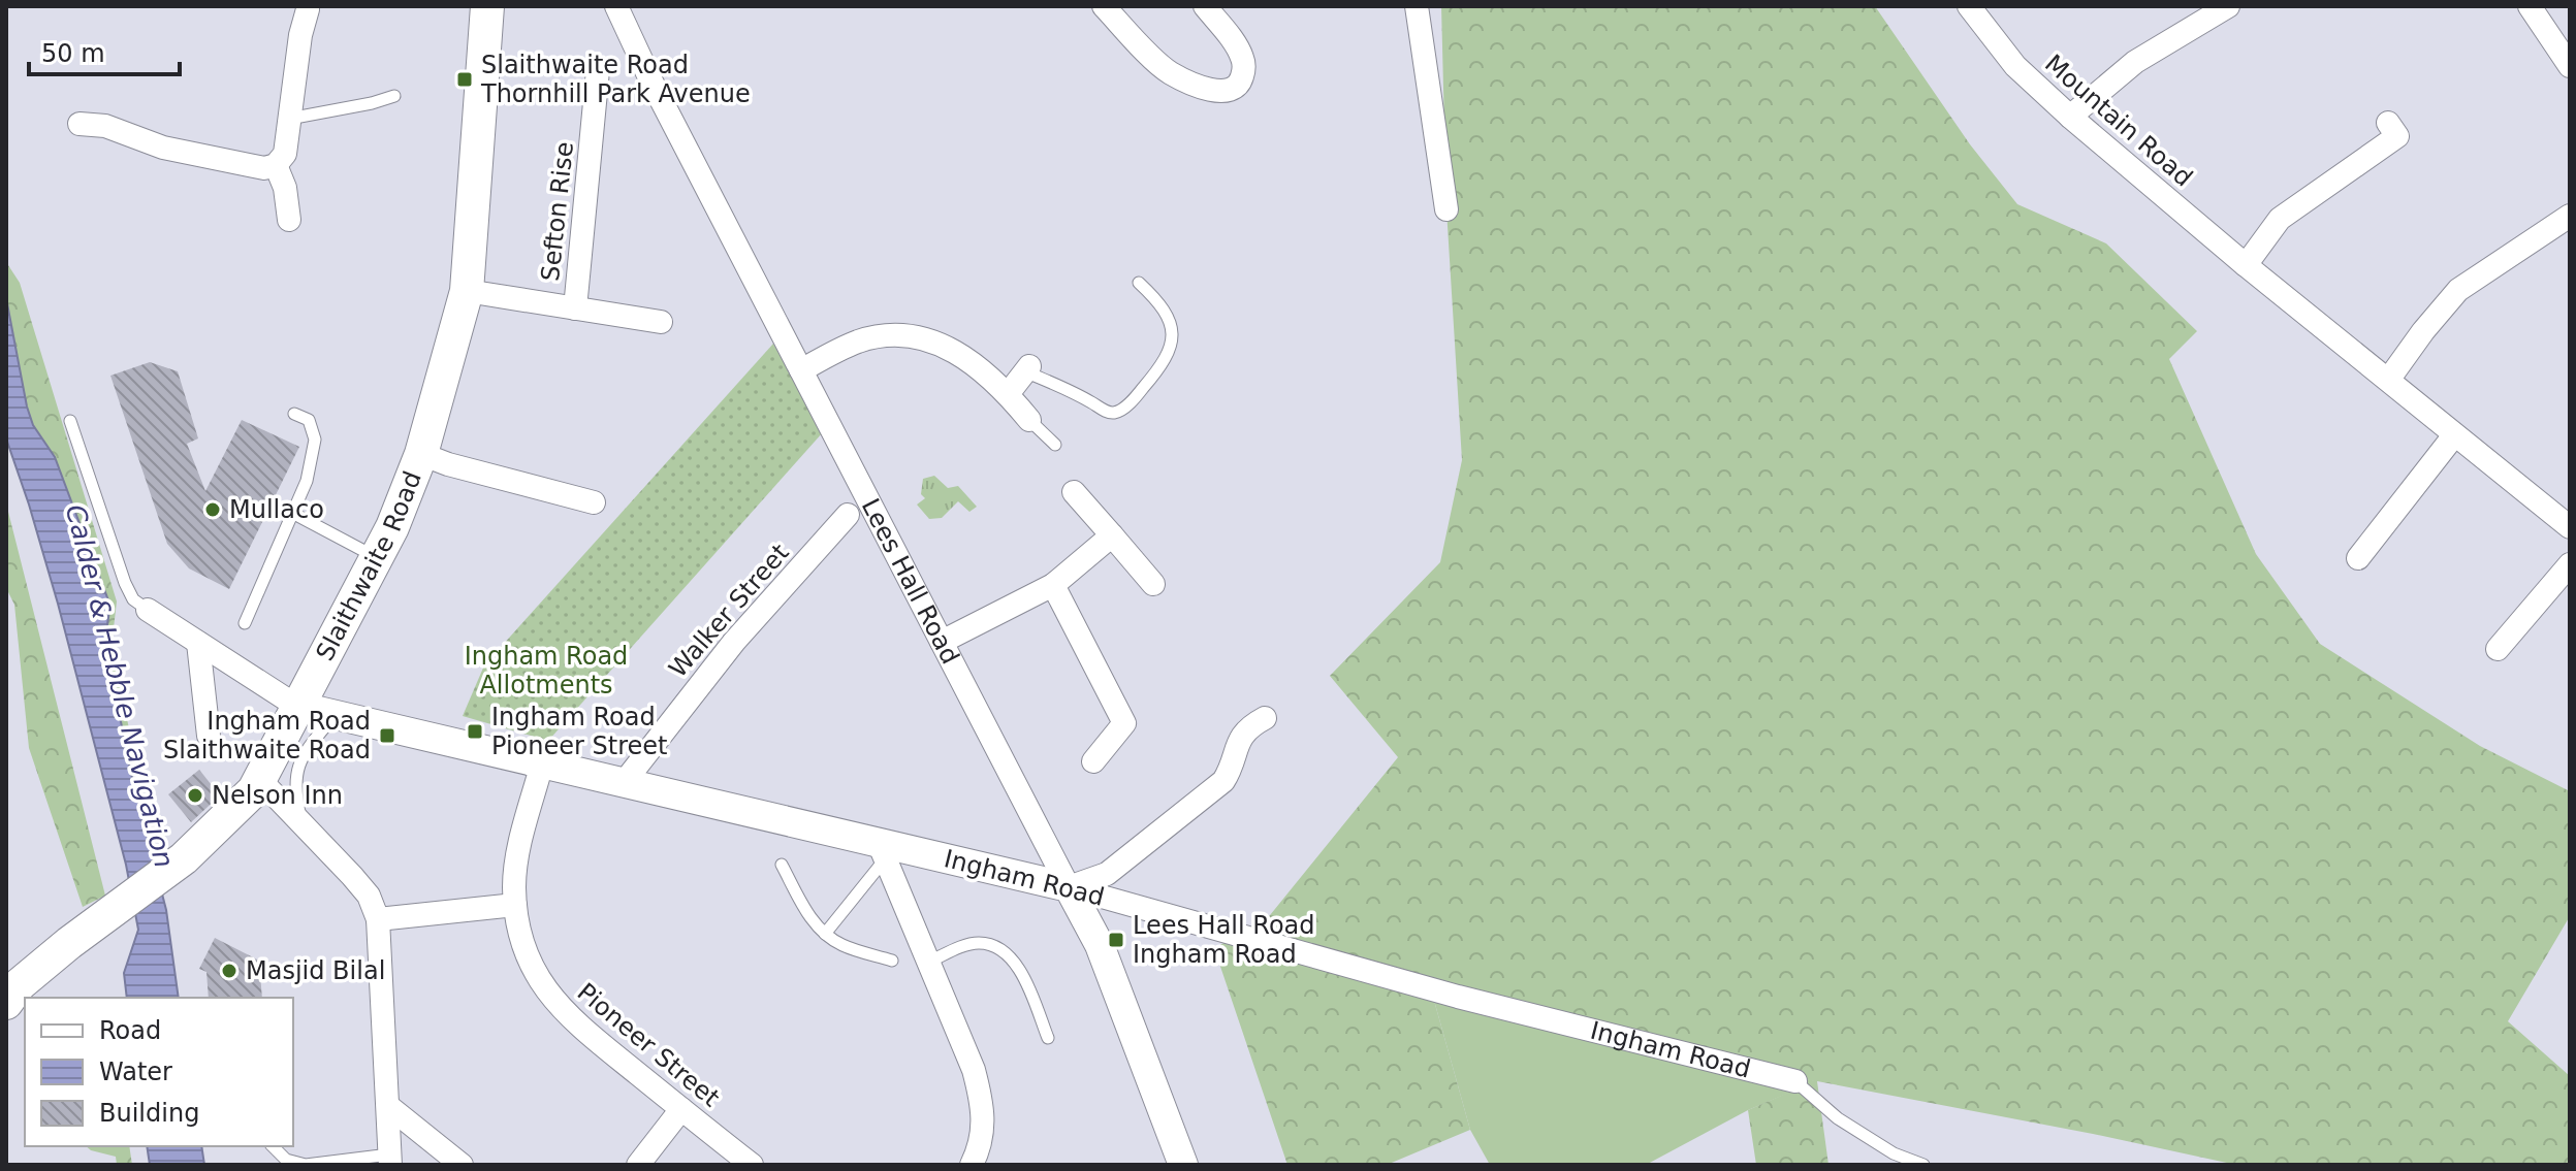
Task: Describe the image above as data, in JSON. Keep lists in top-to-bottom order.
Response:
{
  "streets": {
    "main road": ["Slaithwaite Road"],
    "street": [
      "Mountain Road",
      "Sefton Rise",
      "Lees Hall Road",
      "Walker Street",
      "Ingham Road",
      "Pioneer Street"
    ]
  },
  "crossings": [
    ["Slaithwaite Road", "Ingham Road"],
    ["Lees Hall Road", "Ingham Road"],
    ["Walker Street", "Ingham Road"],
    ["Ingham Road", "Pioneer Street"]
  ],
  "water": ["Calder & Hebble Navigation"],
  "parks": ["Ingham Road Allotments"],
  "places": {
    "transit": [
      "Slaithwaite Road Thornhill Park Avenue",
      "Ingham Road Pioneer Street",
      "Ingham Road Slaithwaite Road",
      "Lees Hall Road Ingham Road"
    ],
    "other": ["Mullaco", "Nelson Inn", "Masjid Bilal"]
  },
  "legend": ["Road", "Water", "Building"],
  "scale_bar": "50 m"
}
